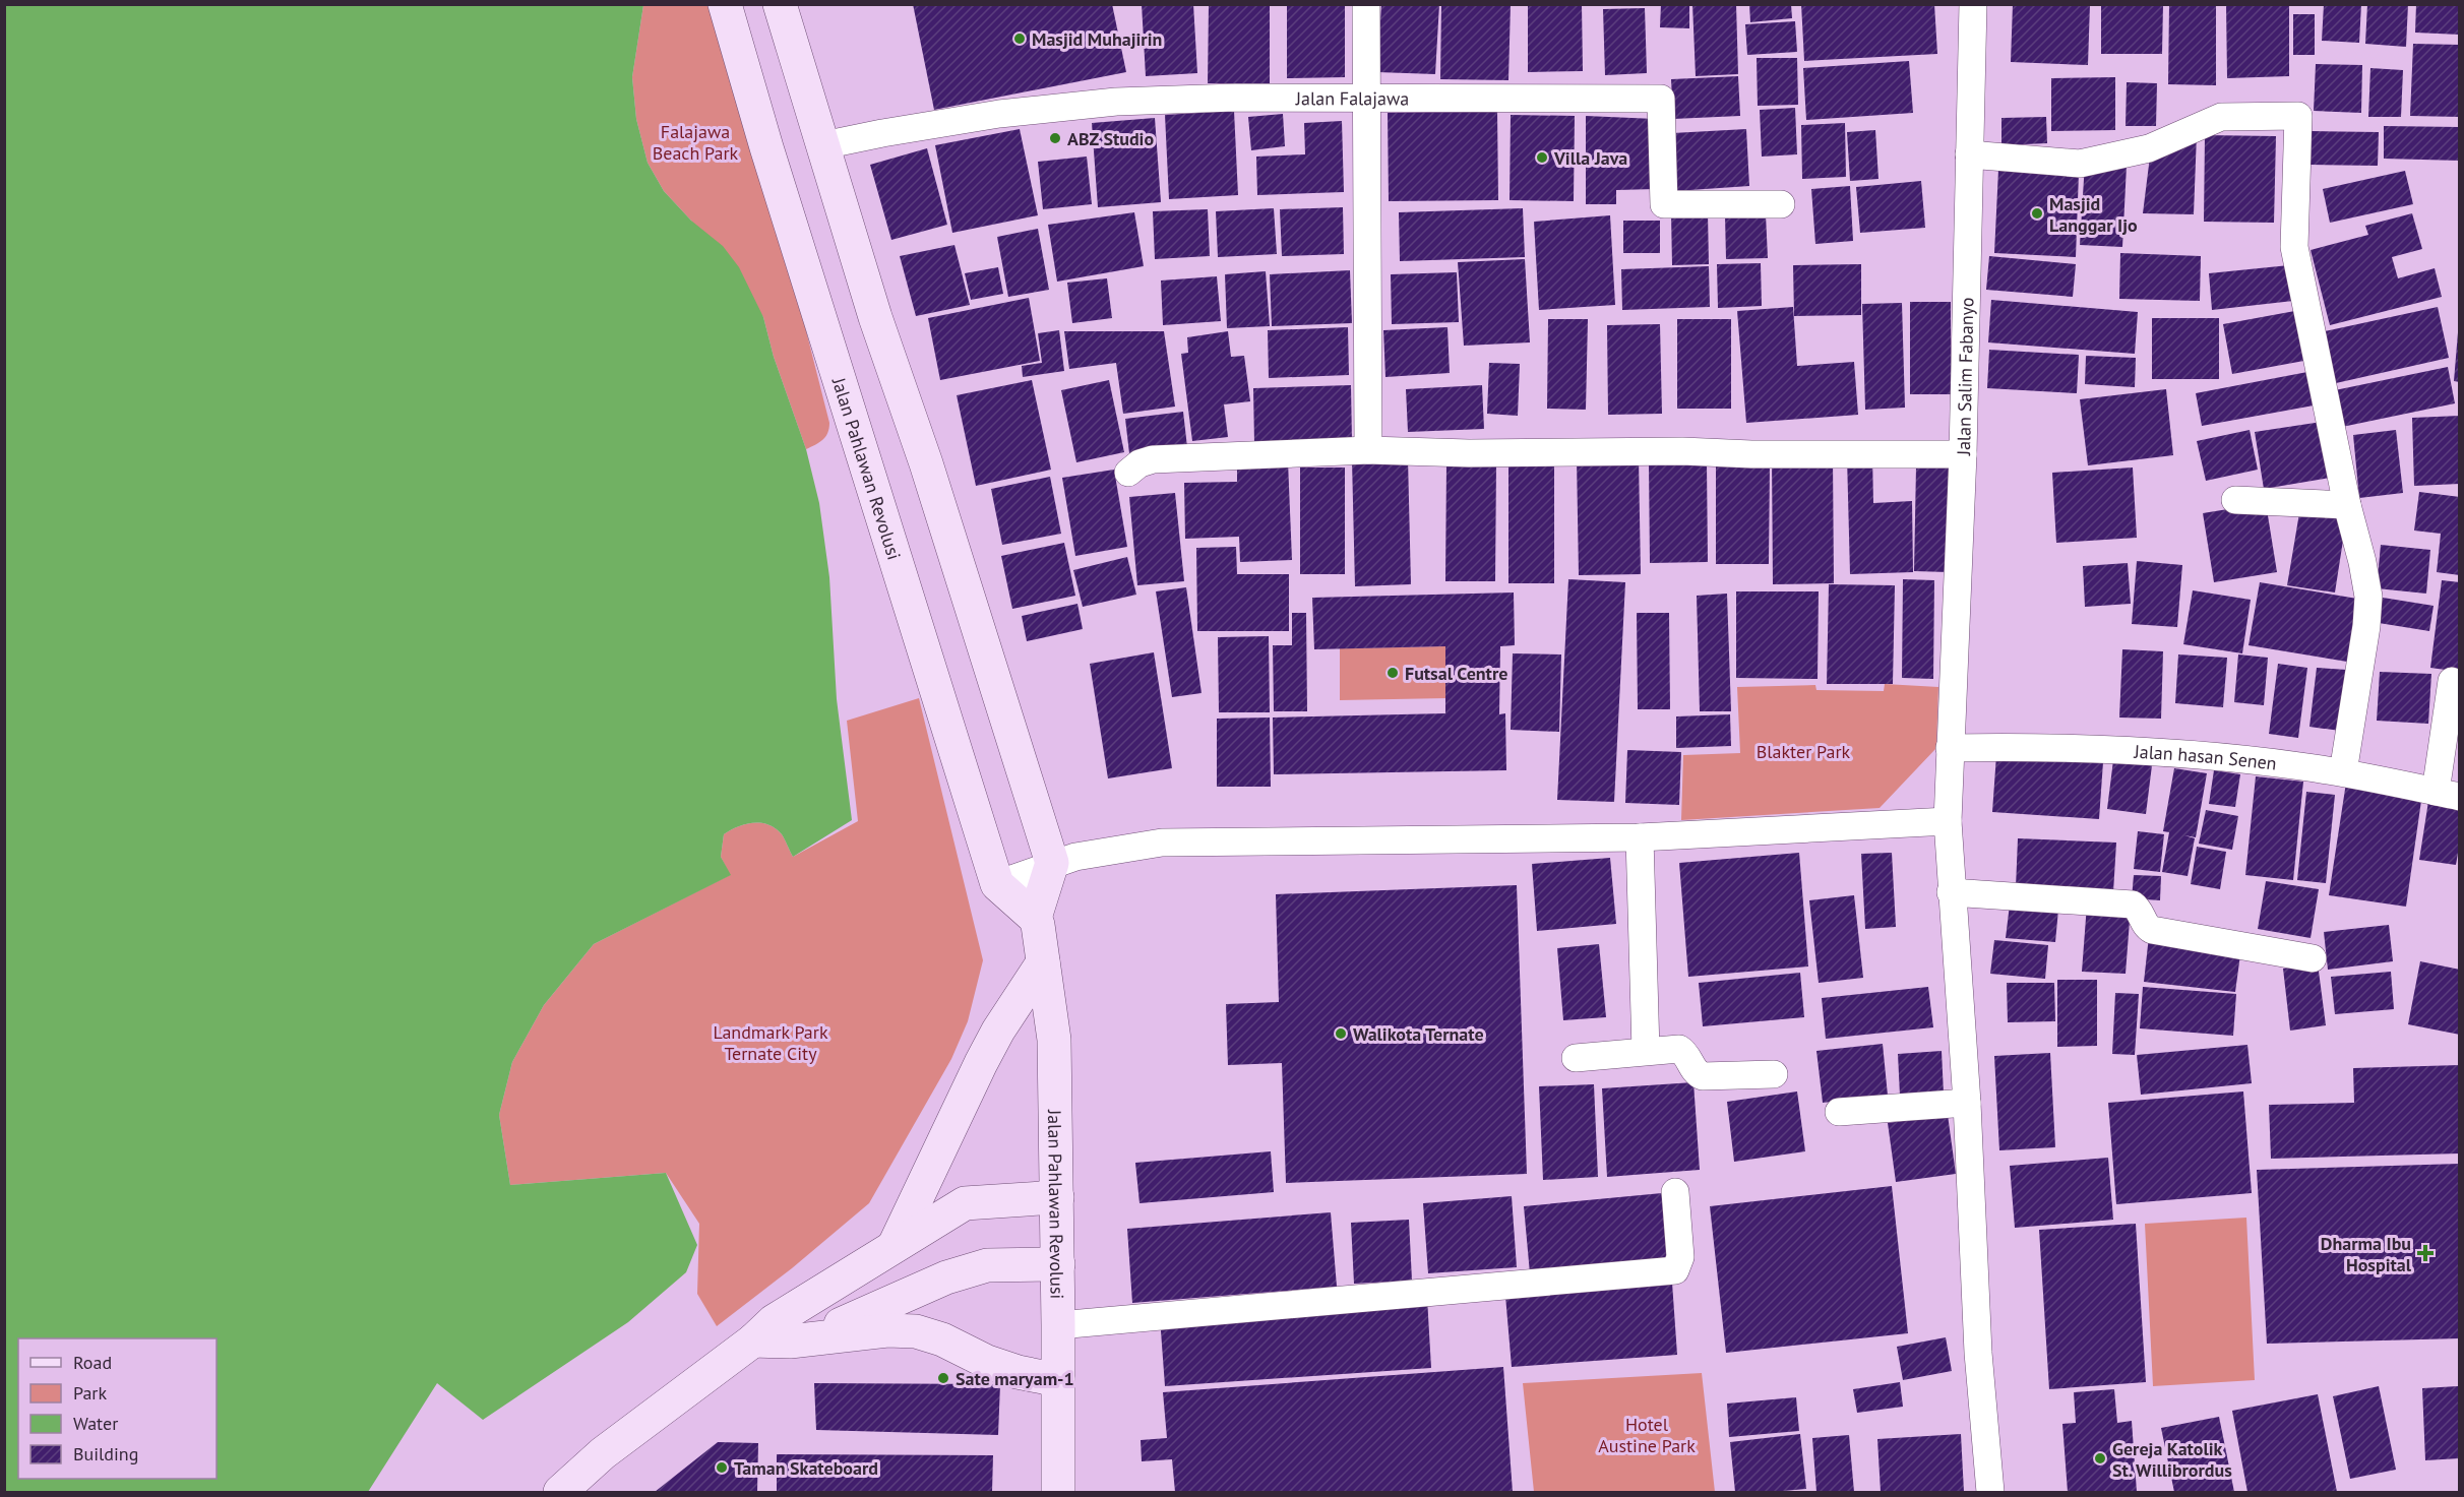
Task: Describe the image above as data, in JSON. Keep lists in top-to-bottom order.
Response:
{
  "streets": {
    "street": [
      "Jalan Falajawa",
      "Jalan Salim Fabanyo",
      "Jalan Pahlawan Revolusi",
      "Jalan hasan Senen"
    ]
  },
  "crossings": [
    ["Jalan Salim Fabanyo", "Jalan hasan Senen"]
  ],
  "parks": [
    "Falajawa Beach Park",
    "Blakter Park",
    "Landmark Park Ternate City",
    "Hotel Austine Park"
  ],
  "places": {
    "other": [
      "Masjid Muhajirin",
      "ABZ Studio",
      "Villa Java",
      "Masjid Langgar Ijo",
      "Futsal Centre",
      "Walikota Ternate",
      "Sate maryam-1",
      "Gereja Katolik St. Willibrordus",
      "Taman Skateboard"
    ],
    "health": ["Dharma Ibu Hospital"]
  },
  "legend": [
    "Road",
    "Park",
    "Water",
    "Building"
  ]
}
